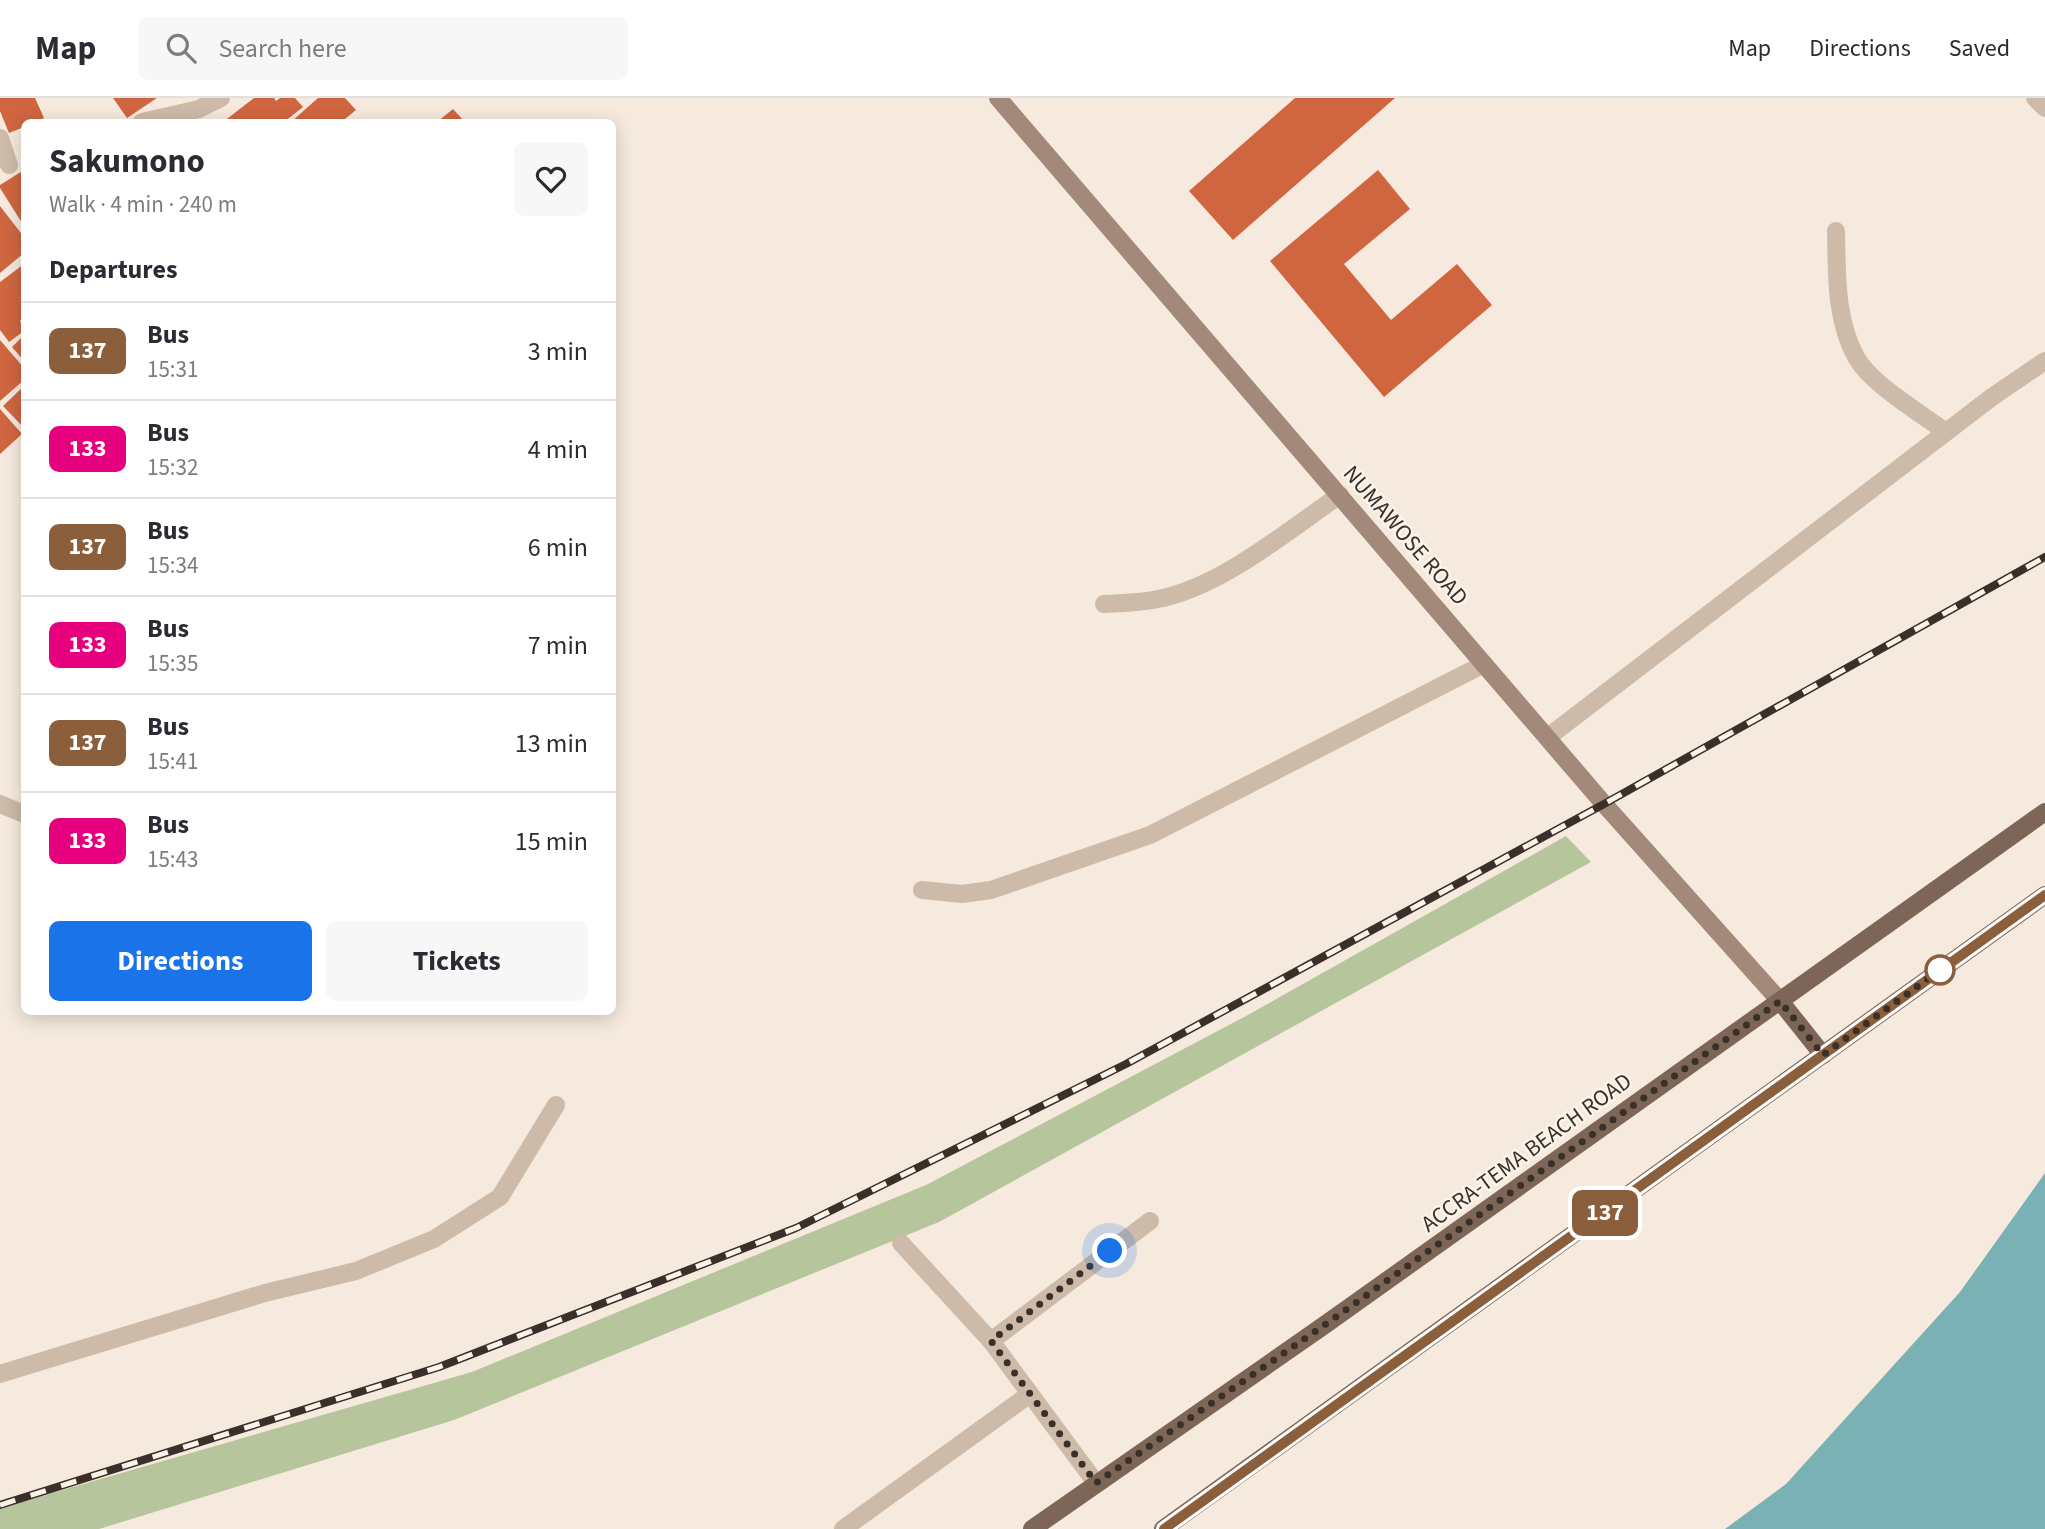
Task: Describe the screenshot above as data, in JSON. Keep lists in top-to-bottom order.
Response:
{
  "streets": {
    "main road": ["ACCRA-TEMA BEACH ROAD"],
    "street": ["NUMAWOSE ROAD"]
  },
  "crossings": [
    ["NUMAWOSE ROAD", "ACCRA-TEMA BEACH ROAD"]
  ],
  "lines": ["bus line 137"],
  "page": {
    "header": "Map",
    "search": "Search here",
    "nav": ["Map", "Directions", "Saved"],
    "on_map": "137",
    "heading": [
      ["Sakumono", "Walk · 4 min · 240 m"],
      "Departures"
    ],
    "list": [
      {
        "mark": "137",
        "name": "Bus",
        "note": "15:31",
        "value": "3 min"
      },
      {
        "mark": "133",
        "name": "Bus",
        "note": "15:32",
        "value": "4 min"
      },
      {
        "mark": "137",
        "name": "Bus",
        "note": "15:34",
        "value": "6 min"
      },
      {
        "mark": "133",
        "name": "Bus",
        "note": "15:35",
        "value": "7 min"
      },
      {
        "mark": "137",
        "name": "Bus",
        "note": "15:41",
        "value": "13 min"
      },
      {
        "mark": "133",
        "name": "Bus",
        "note": "15:43",
        "value": "15 min"
      }
    ],
    "buttons": ["Directions", "Tickets"]
  }
}
